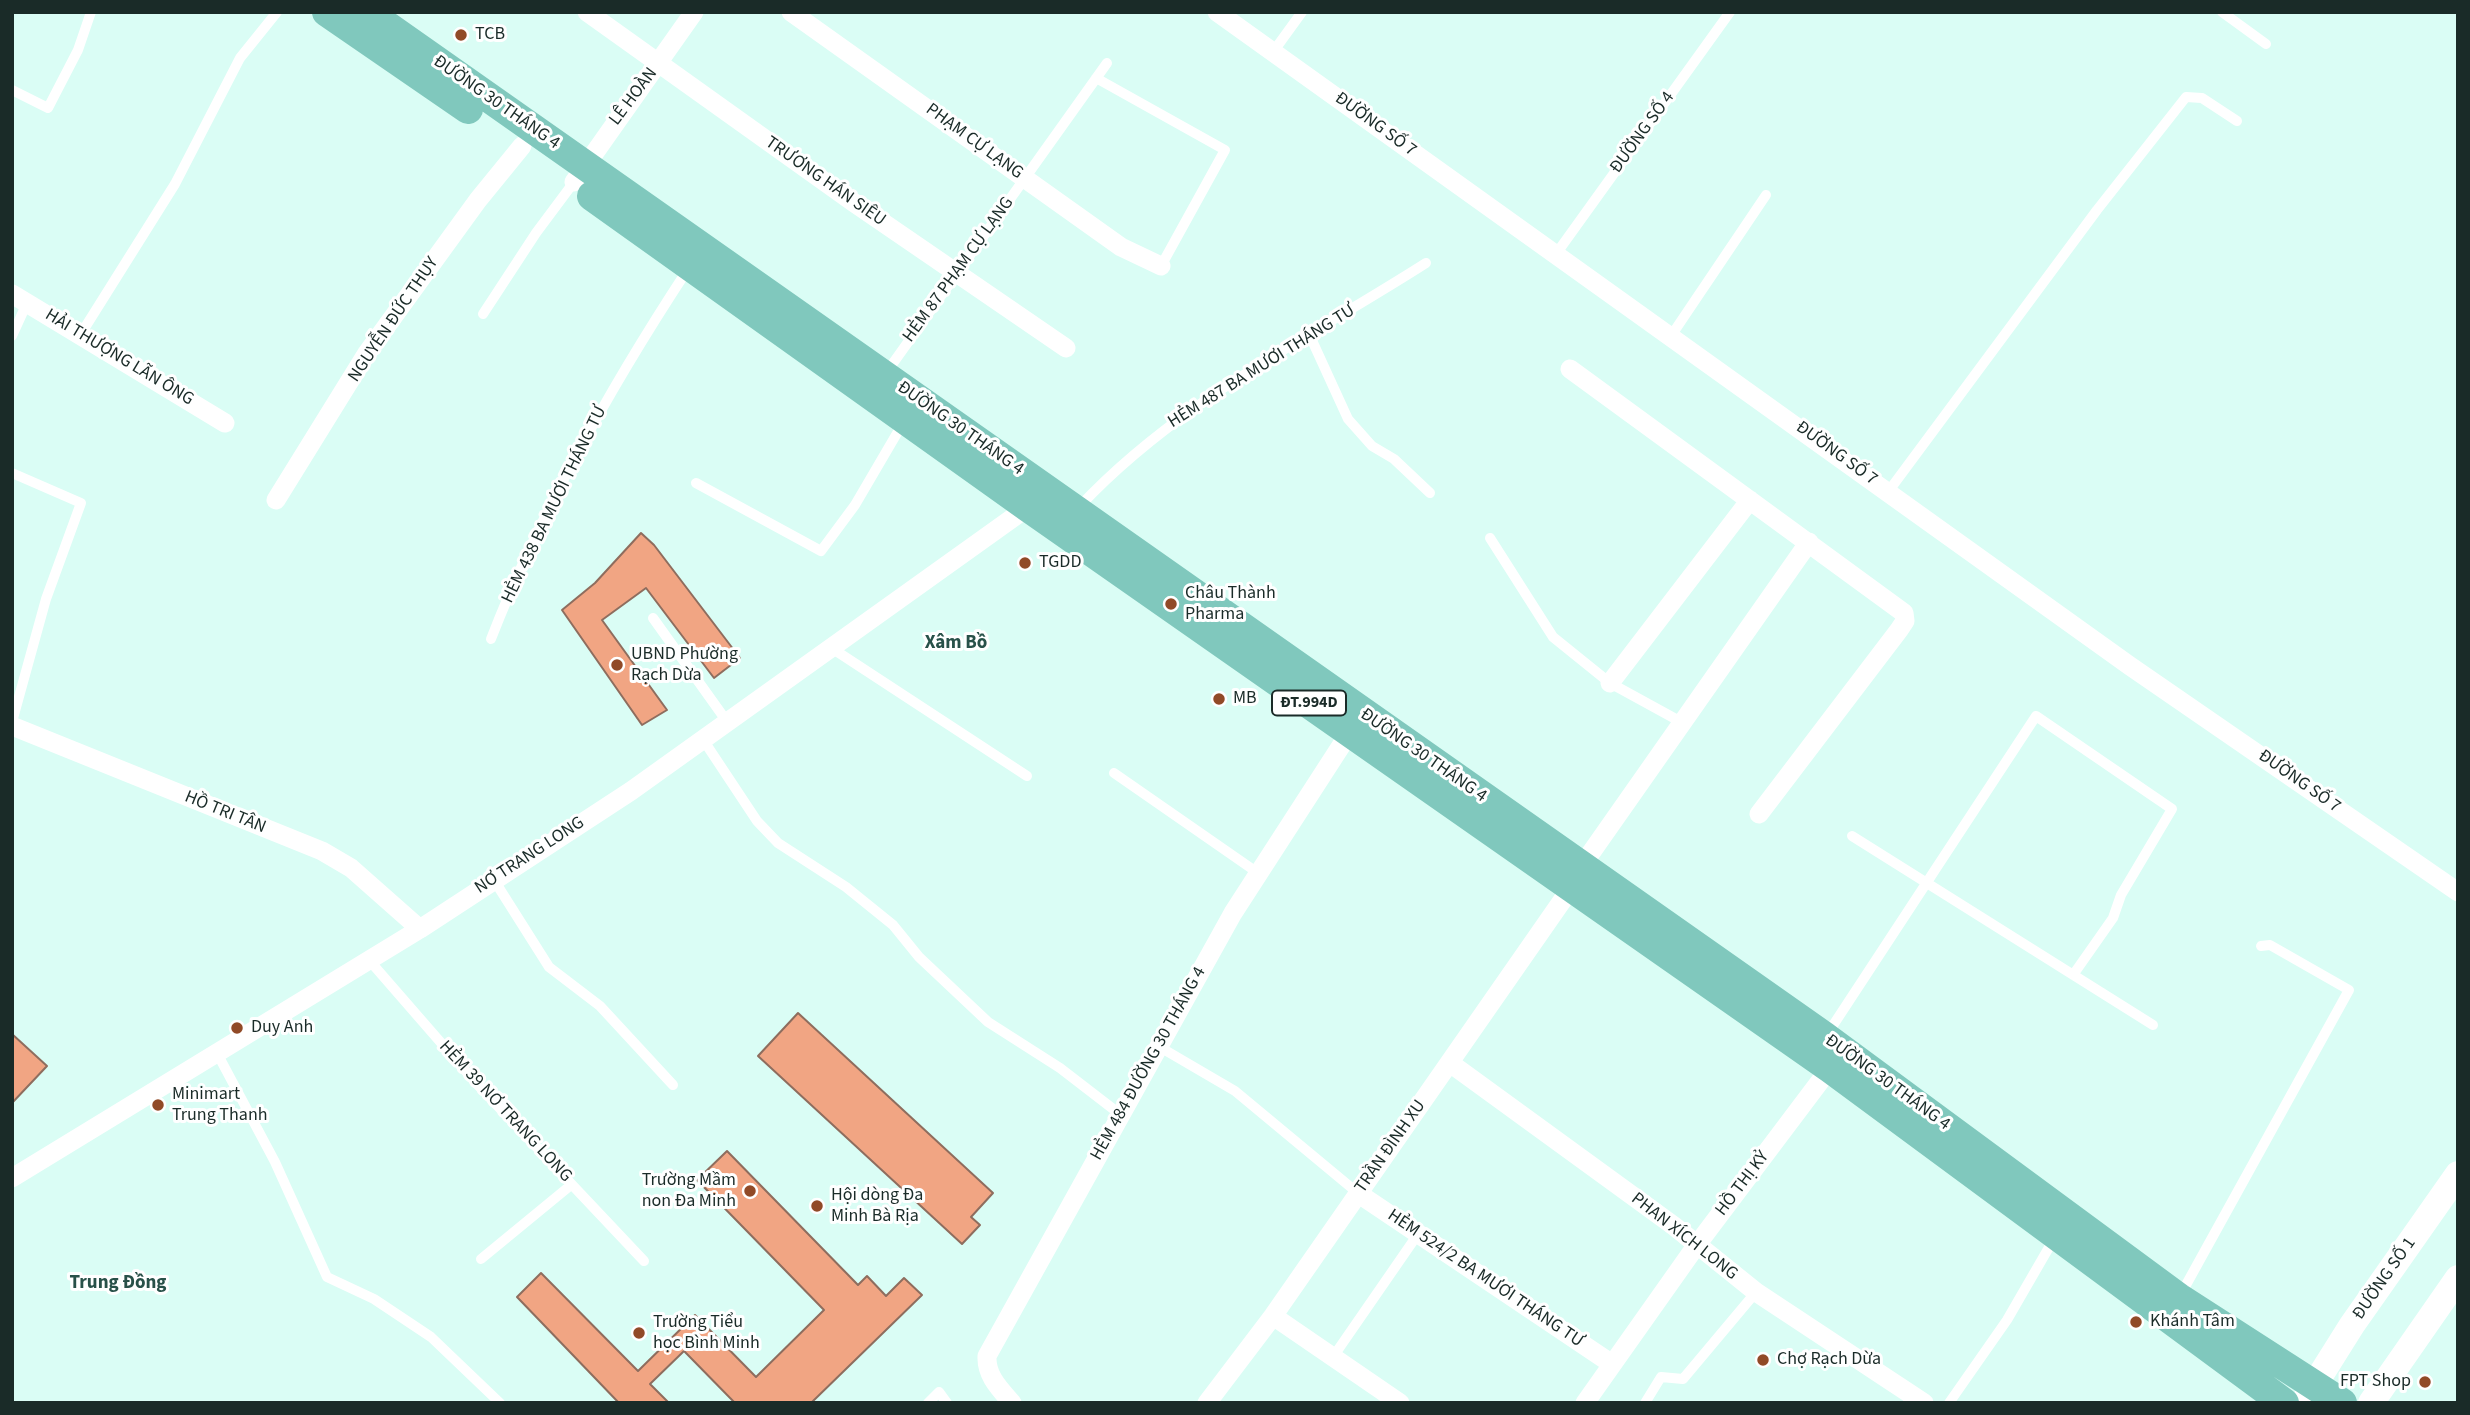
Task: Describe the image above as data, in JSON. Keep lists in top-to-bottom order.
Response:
{
  "streets": {
    "main road": ["ĐƯỜNG 30 THÁNG 4", "ĐT.994D", "ĐƯỜNG SỐ 1"],
    "street": [
      "LÊ HOÀN",
      "ĐƯỜNG SỐ 7",
      "PHẠM CỰ LẠNG",
      "TRƯƠNG HÁN SIÊU",
      "NGUYỄN ĐỨC THỤY",
      "HẢI THƯỢNG LÃN ÔNG",
      "HỒ TRI TÂN",
      "NƠ TRANG LONG",
      "HẺM 484 ĐƯỜNG 30 THÁNG 4",
      "TRẦN ĐÌNH XU",
      "HỒ THỊ KỶ",
      "PHAN XÍCH LONG",
      "HẺM 524/2 BA MƯƠI THÁNG TƯ"
    ],
    "lane": [
      "ĐƯỜNG SỐ 4",
      "HẺM 87 PHẠM CỰ LẠNG",
      "HẺM 487 BA MƯƠI THÁNG TƯ",
      "HẺM 438 BA MƯƠI THÁNG TƯ",
      "HẺM 39 NƠ TRANG LONG"
    ]
  },
  "crossings": [
    ["LÊ HOÀN", "ĐƯỜNG 30 THÁNG 4"],
    ["LÊ HOÀN", "TRƯƠNG HÁN SIÊU"],
    ["ĐƯỜNG 30 THÁNG 4", "HẺM 87 PHẠM CỰ LẠNG"],
    ["ĐƯỜNG 30 THÁNG 4", "NGUYỄN ĐỨC THỤY"],
    ["ĐƯỜNG 30 THÁNG 4", "HẺM 487 BA MƯƠI THÁNG TƯ"],
    ["ĐƯỜNG 30 THÁNG 4", "HẺM 438 BA MƯƠI THÁNG TƯ"],
    ["ĐƯỜNG 30 THÁNG 4", "NƠ TRANG LONG"],
    ["ĐƯỜNG 30 THÁNG 4", "HẺM 484 ĐƯỜNG 30 THÁNG 4"],
    ["ĐƯỜNG 30 THÁNG 4", "TRẦN ĐÌNH XU"],
    ["ĐƯỜNG 30 THÁNG 4", "HỒ THỊ KỶ"],
    ["ĐƯỜNG 30 THÁNG 4", "ĐƯỜNG SỐ 1"],
    ["ĐƯỜNG SỐ 7", "ĐƯỜNG SỐ 4"],
    ["PHẠM CỰ LẠNG", "HẺM 87 PHẠM CỰ LẠNG"],
    ["TRƯƠNG HÁN SIÊU", "HẺM 87 PHẠM CỰ LẠNG"],
    ["HỒ TRI TÂN", "NƠ TRANG LONG"],
    ["NƠ TRANG LONG", "HẺM 39 NƠ TRANG LONG"],
    ["TRẦN ĐÌNH XU", "PHAN XÍCH LONG"],
    ["TRẦN ĐÌNH XU", "HẺM 524/2 BA MƯƠI THÁNG TƯ"],
    ["HỒ THỊ KỶ", "PHAN XÍCH LONG"],
    ["HỒ THỊ KỶ", "HẺM 524/2 BA MƯƠI THÁNG TƯ"]
  ],
  "districts": ["Xâm Bồ", "Trung Đồng"],
  "places": [
    "TCB",
    "TGDD",
    "Châu Thành Pharma",
    "UBND Phường Rạch Dừa",
    "MB",
    "Duy Anh",
    "Minimart Trung Thanh",
    "Trường Mầm non Đa Minh",
    "Hội dòng Đa Minh Bà Rịa",
    "Khánh Tâm",
    "Trường Tiểu học Bình Minh",
    "Chợ Rạch Dừa",
    "FPT Shop"
  ]
}
